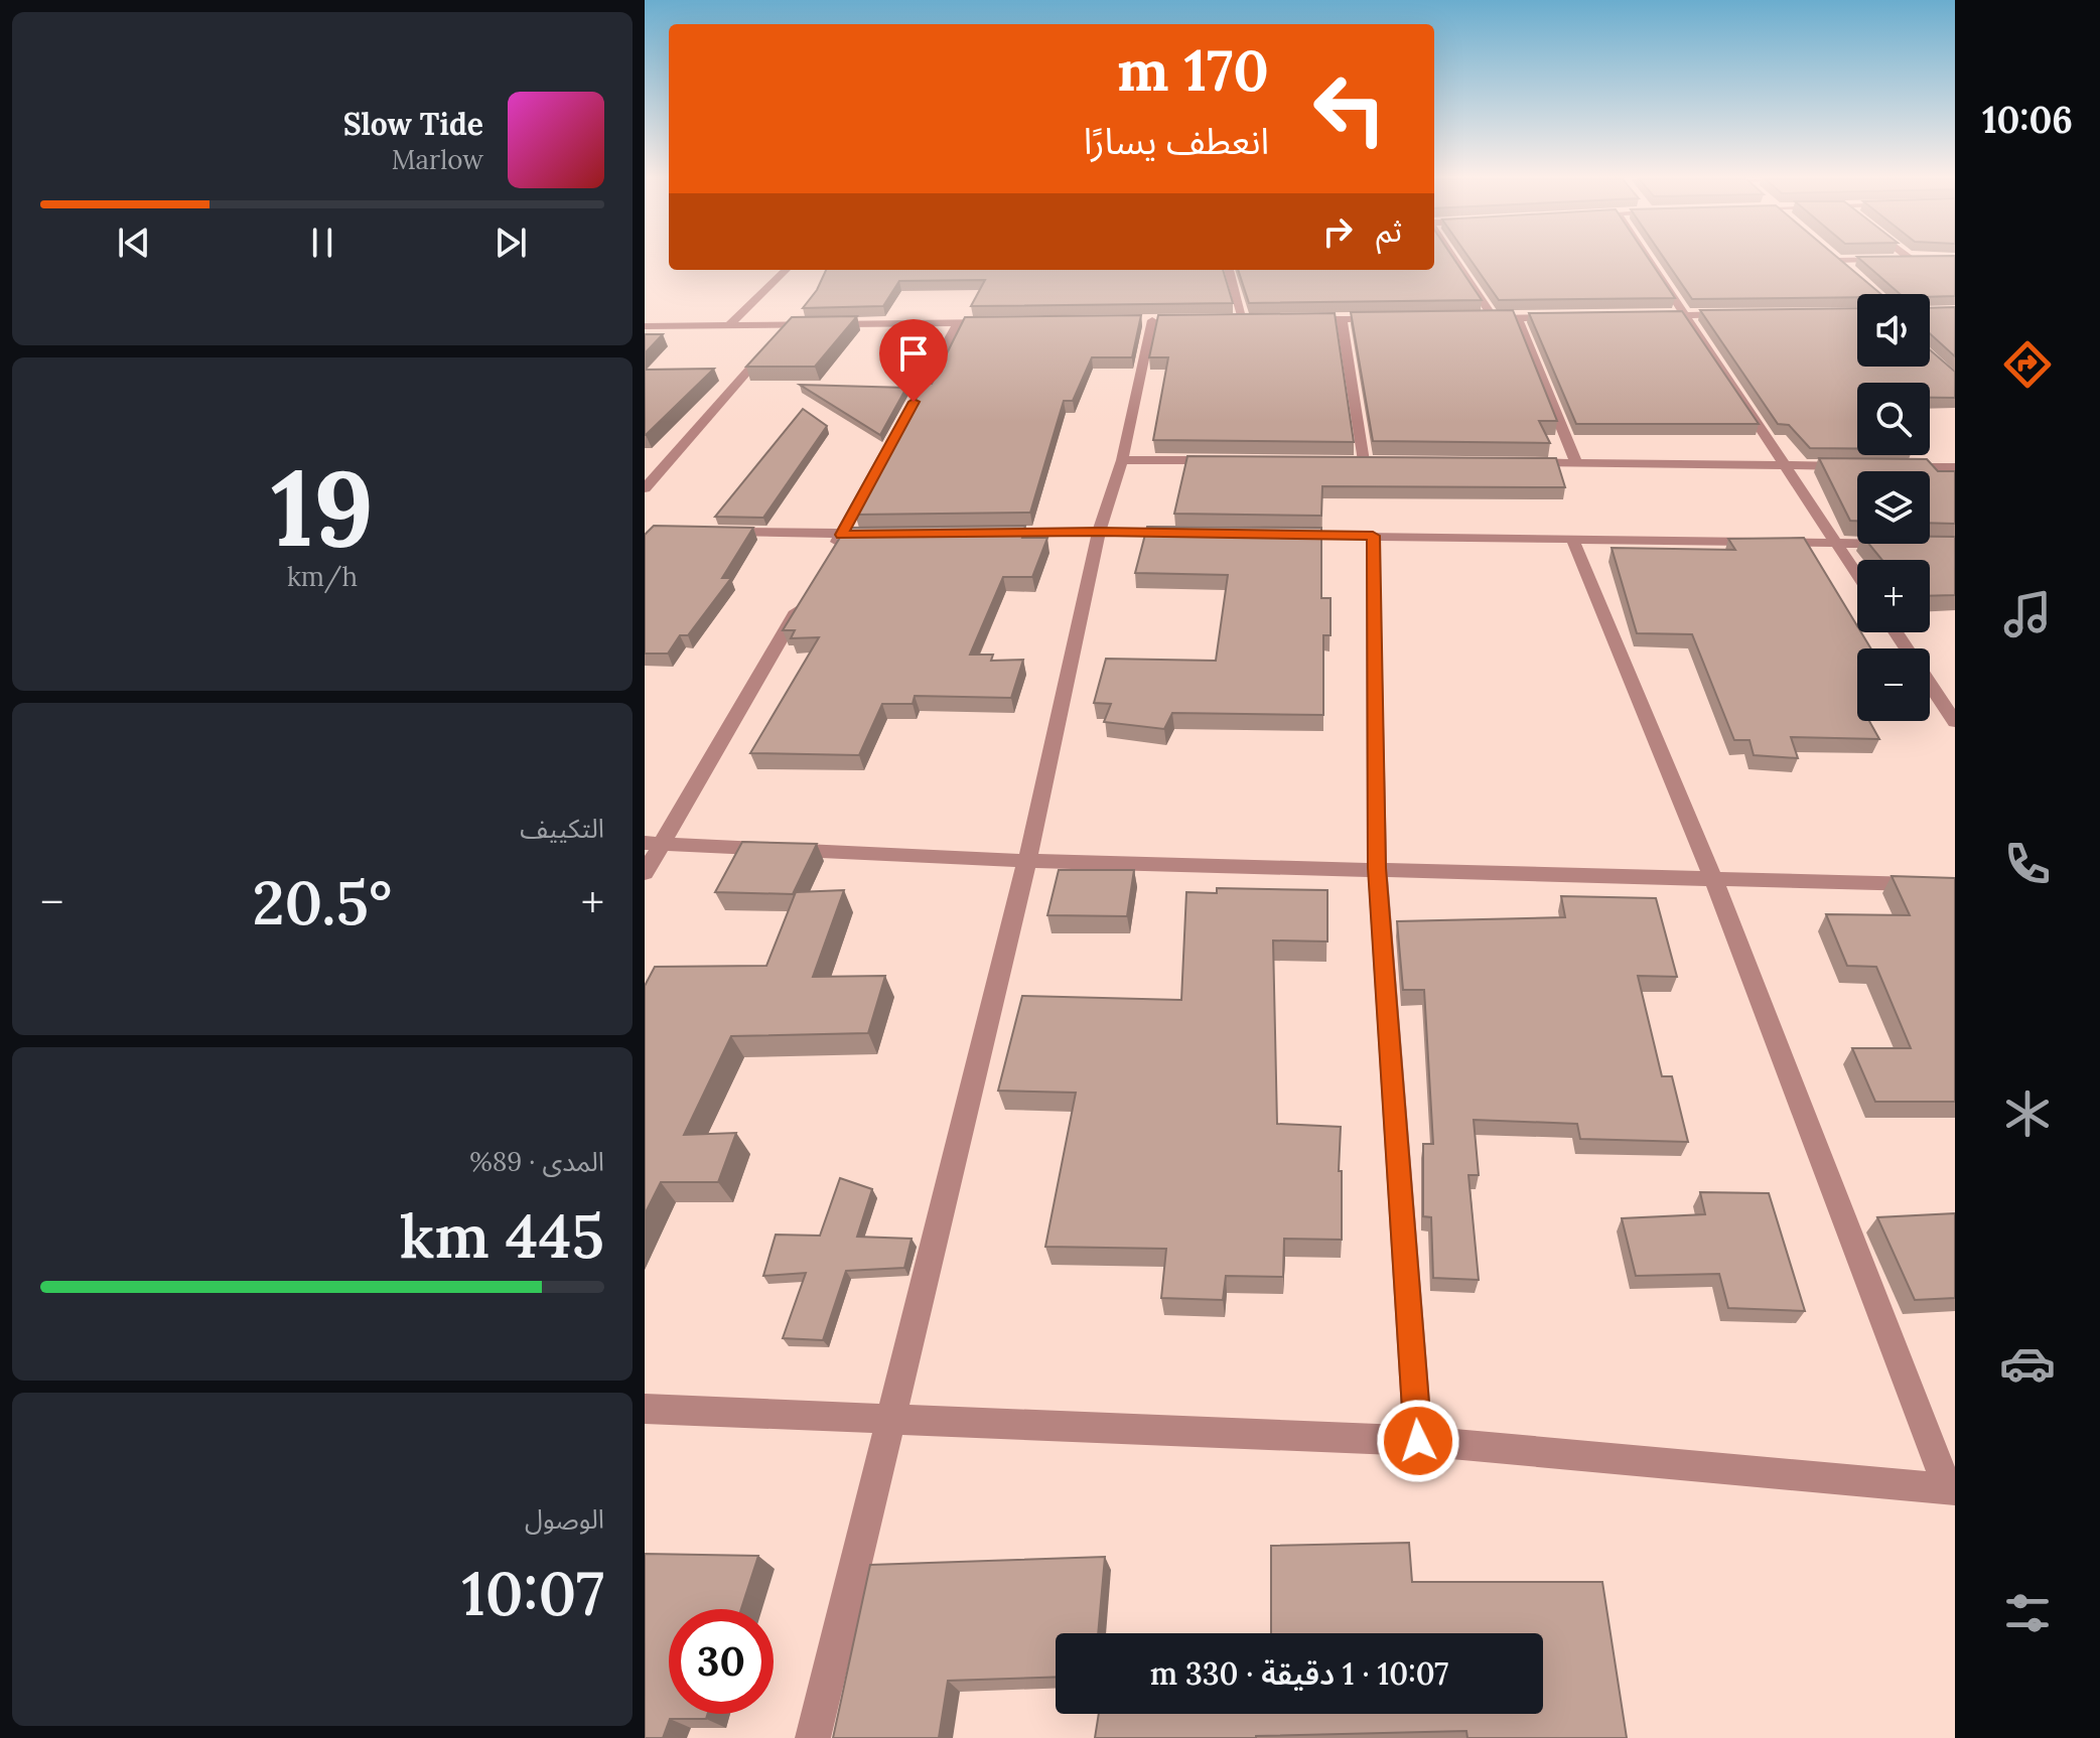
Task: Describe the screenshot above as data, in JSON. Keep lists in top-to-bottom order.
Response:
{
  "page": {
    "tabs": "10:06",
    "turn": ["170 m", "انعطف يسارًا"],
    "song": ["Slow Tide", "Marlow"],
    "then": "ثم",
    "map_buttons": ["+", "−"],
    "tile": [
      ["19", "km/h"],
      "التكييف",
      ["المدى · 89%", "445 km"],
      ["الوصول", "10:07"]
    ],
    "heat": ["−", "20.5°", "+"],
    "limit": "30",
    "trip": "10:07 · 1 دقيقة · 330 m"
  }
}
